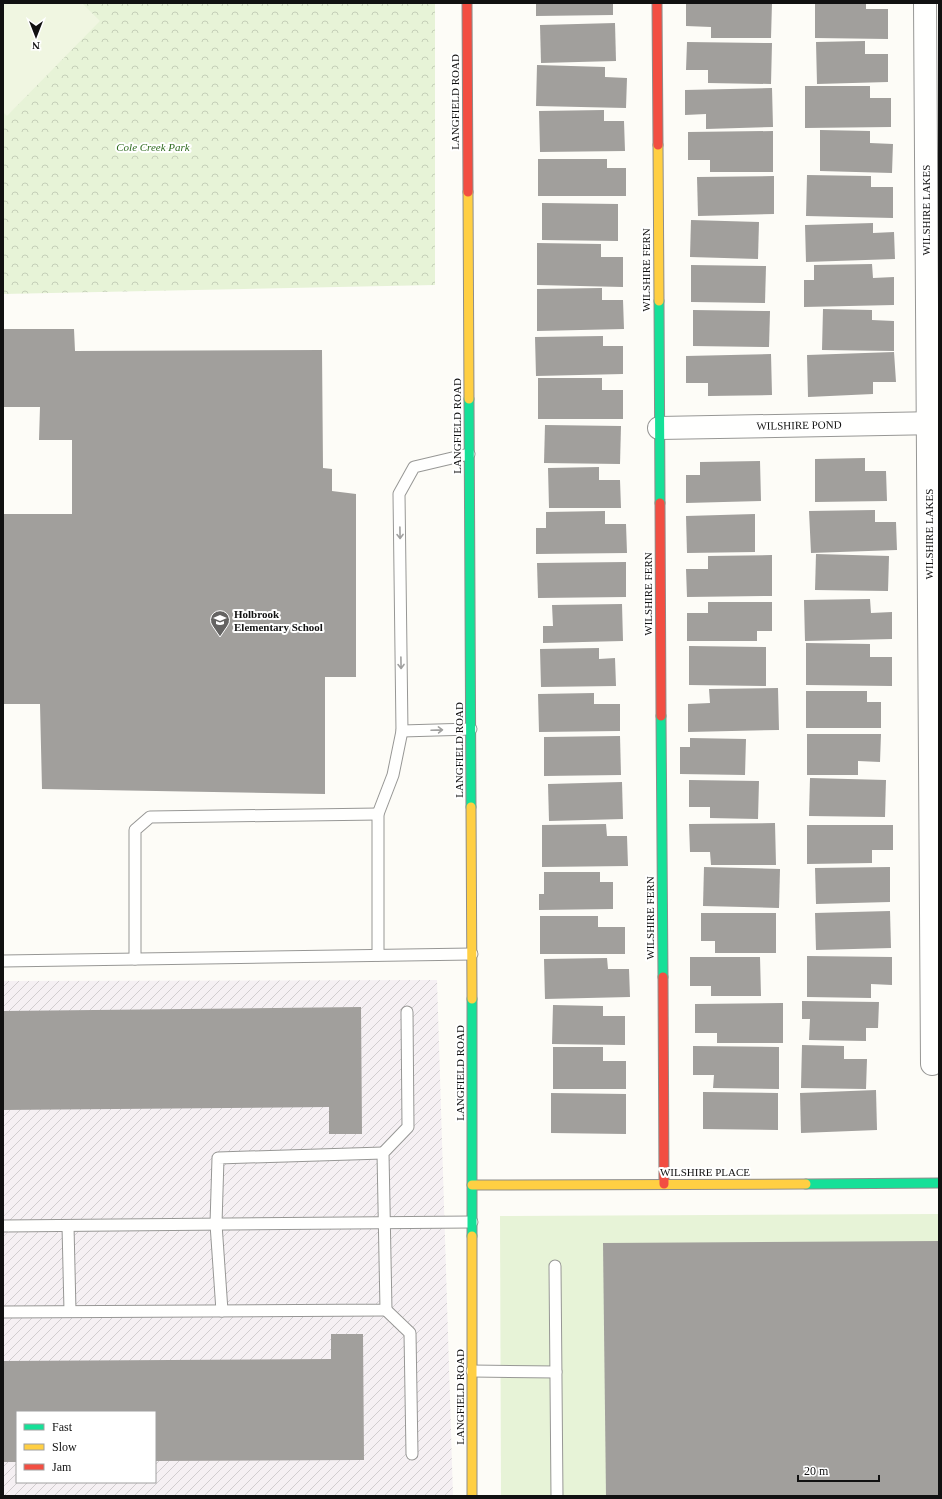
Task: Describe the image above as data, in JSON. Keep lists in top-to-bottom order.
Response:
{
  "streets": {
    "street": [
      "LANGFIELD ROAD",
      "WILSHIRE LAKES",
      "WILSHIRE FERN",
      "WILSHIRE POND",
      "WILSHIRE PLACE"
    ]
  },
  "crossings": [
    ["LANGFIELD ROAD", "WILSHIRE PLACE"],
    ["WILSHIRE LAKES", "WILSHIRE POND"],
    ["WILSHIRE FERN", "WILSHIRE POND"],
    ["WILSHIRE FERN", "WILSHIRE PLACE"]
  ],
  "parks": ["Cole Creek Park"],
  "places": {
    "school or university": ["Holbrook Elementary School"]
  },
  "legend": ["Fast", "Slow", "Jam"],
  "scale_bar": "20 m",
  "north": "bottom"
}
